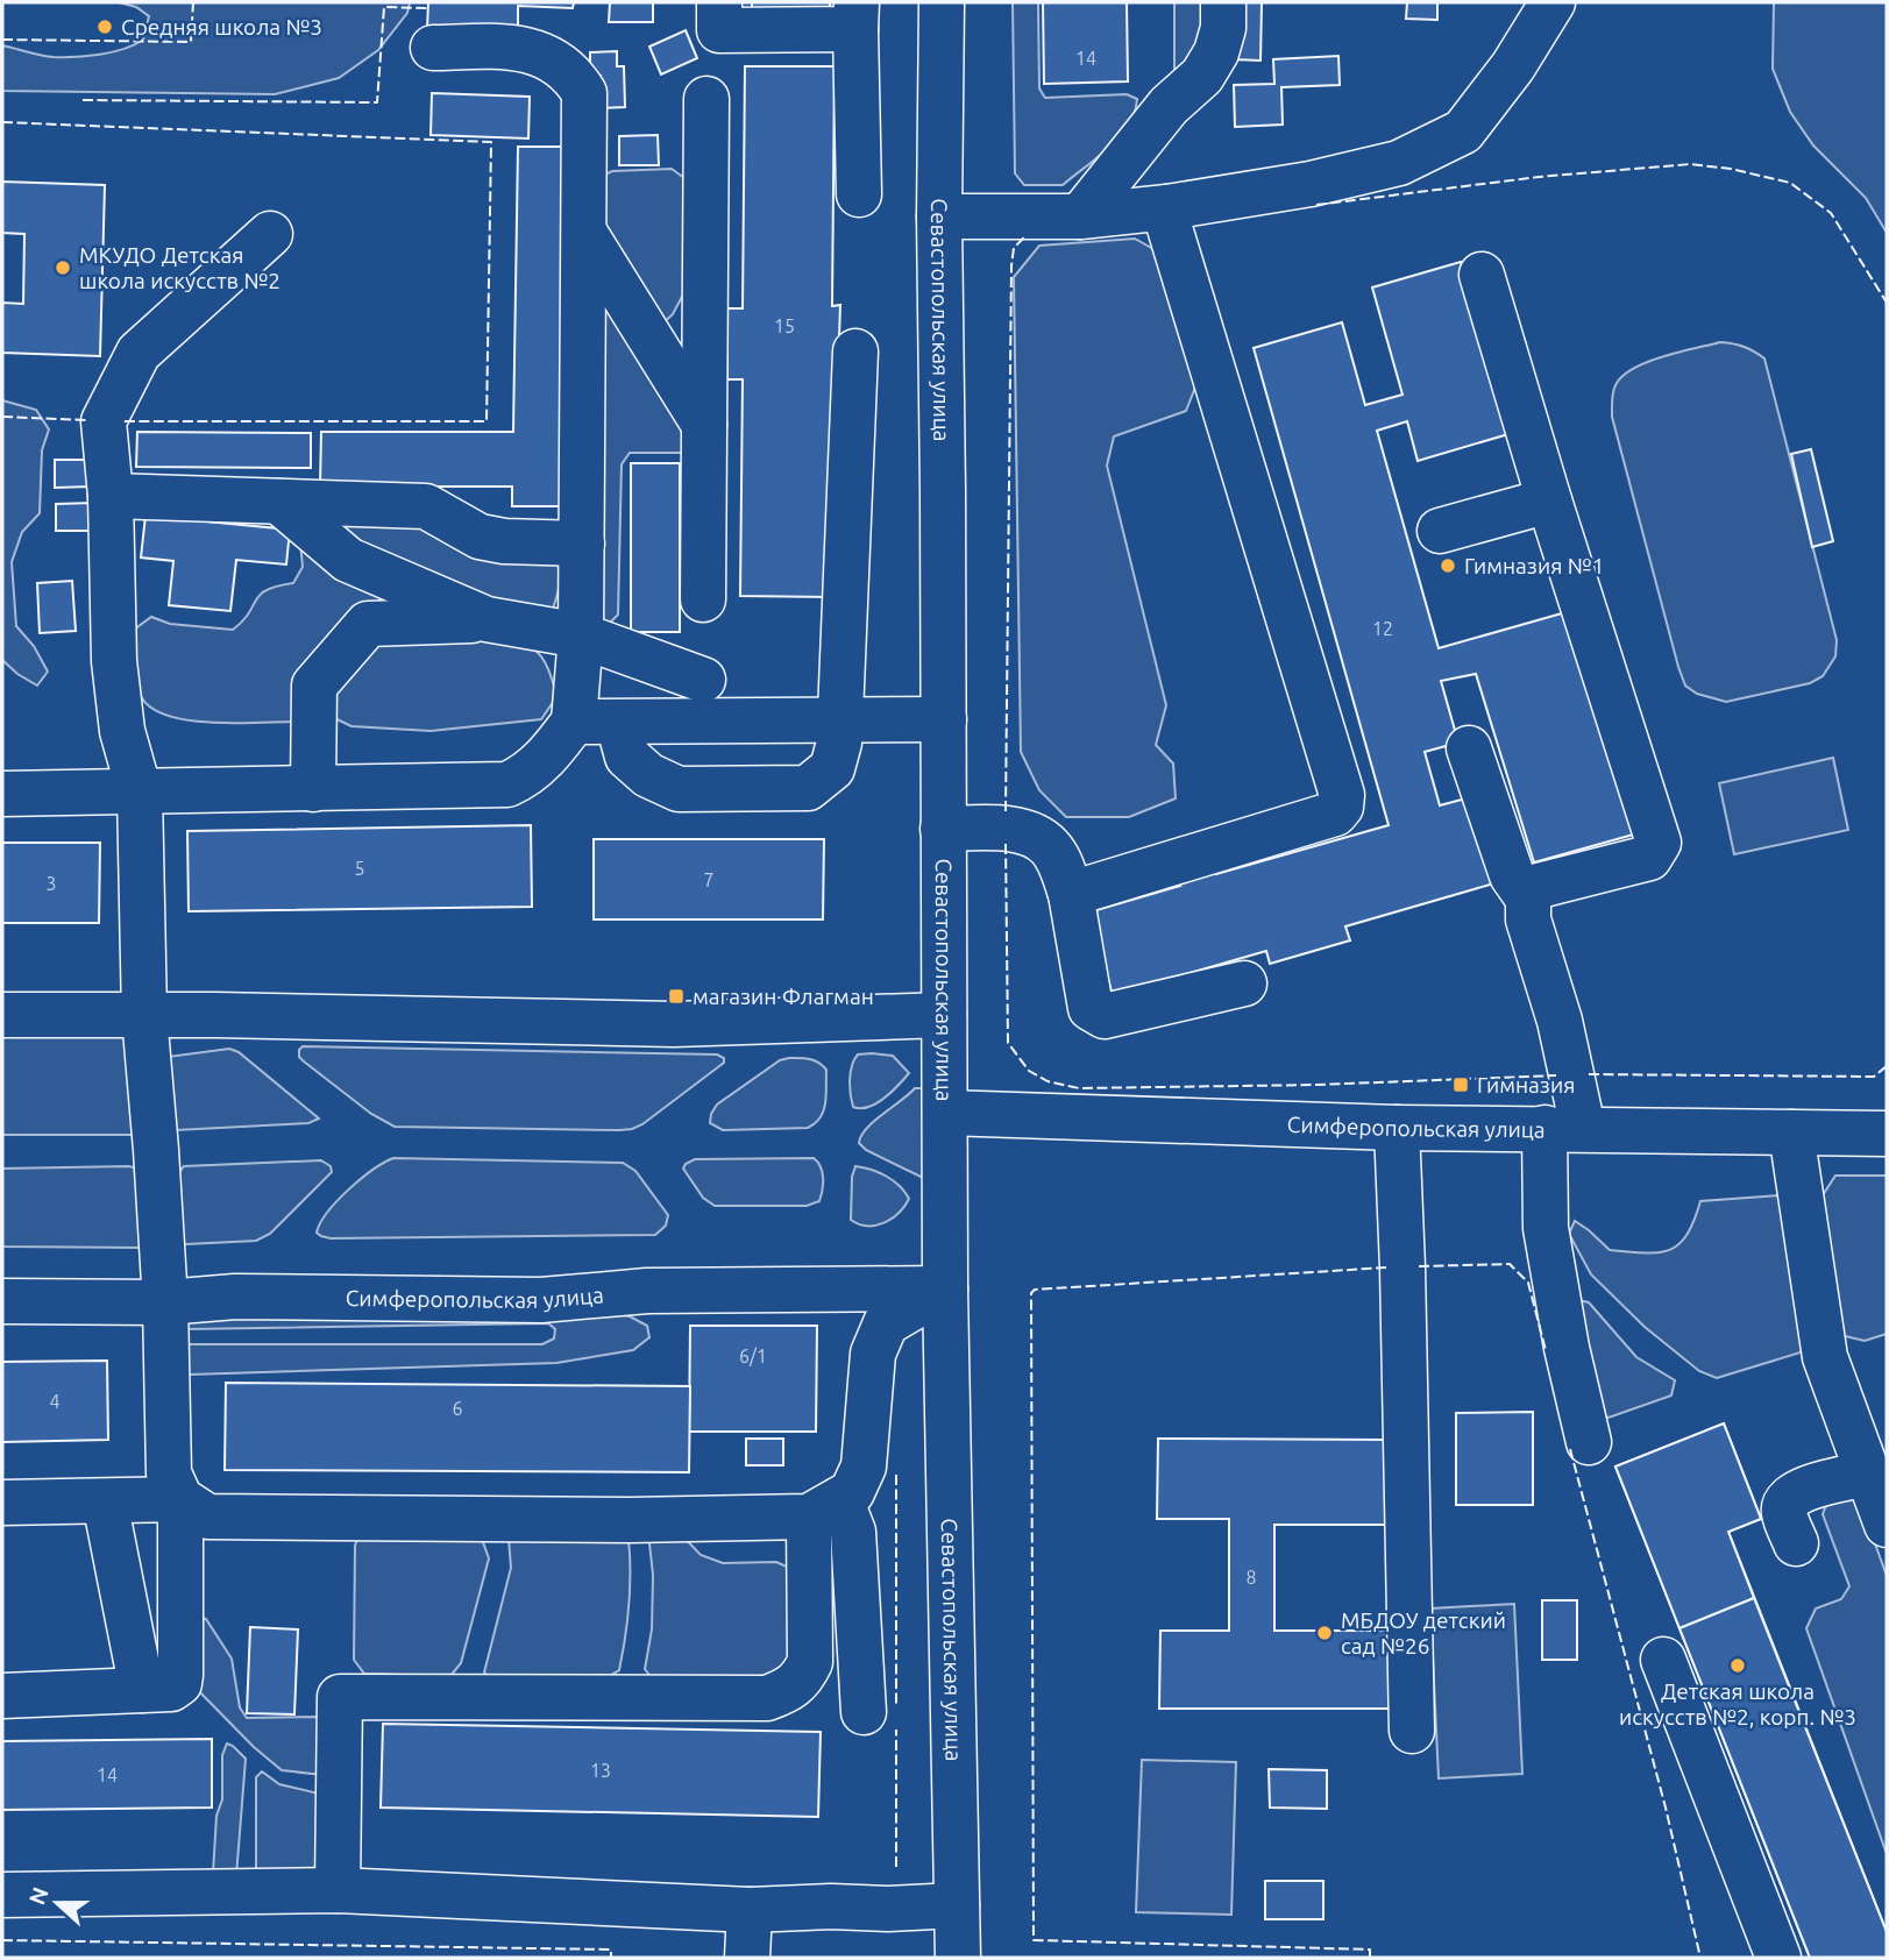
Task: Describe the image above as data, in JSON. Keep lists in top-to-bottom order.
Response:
{
  "streets": {
    "street": ["Севастопольская улица", "Симферопольская улица"]
  },
  "crossings": [
    ["Севастопольская улица", "Симферопольская улица"]
  ],
  "places": {
    "other": [
      "Средняя школа №3",
      "МКУДО Детская школа искусств №2",
      "Гимназия №1",
      "МБДОУ детский сад №26",
      "Детская школа искусств №2, корп. №3"
    ],
    "transit": ["магазин Флагман", "Гимназия"]
  },
  "house_numbers": [
    "14",
    "15",
    "12",
    "5",
    "7",
    "3",
    "6/1",
    "4",
    "6",
    "8",
    "13",
    "14"
  ],
  "north": "left"
}
